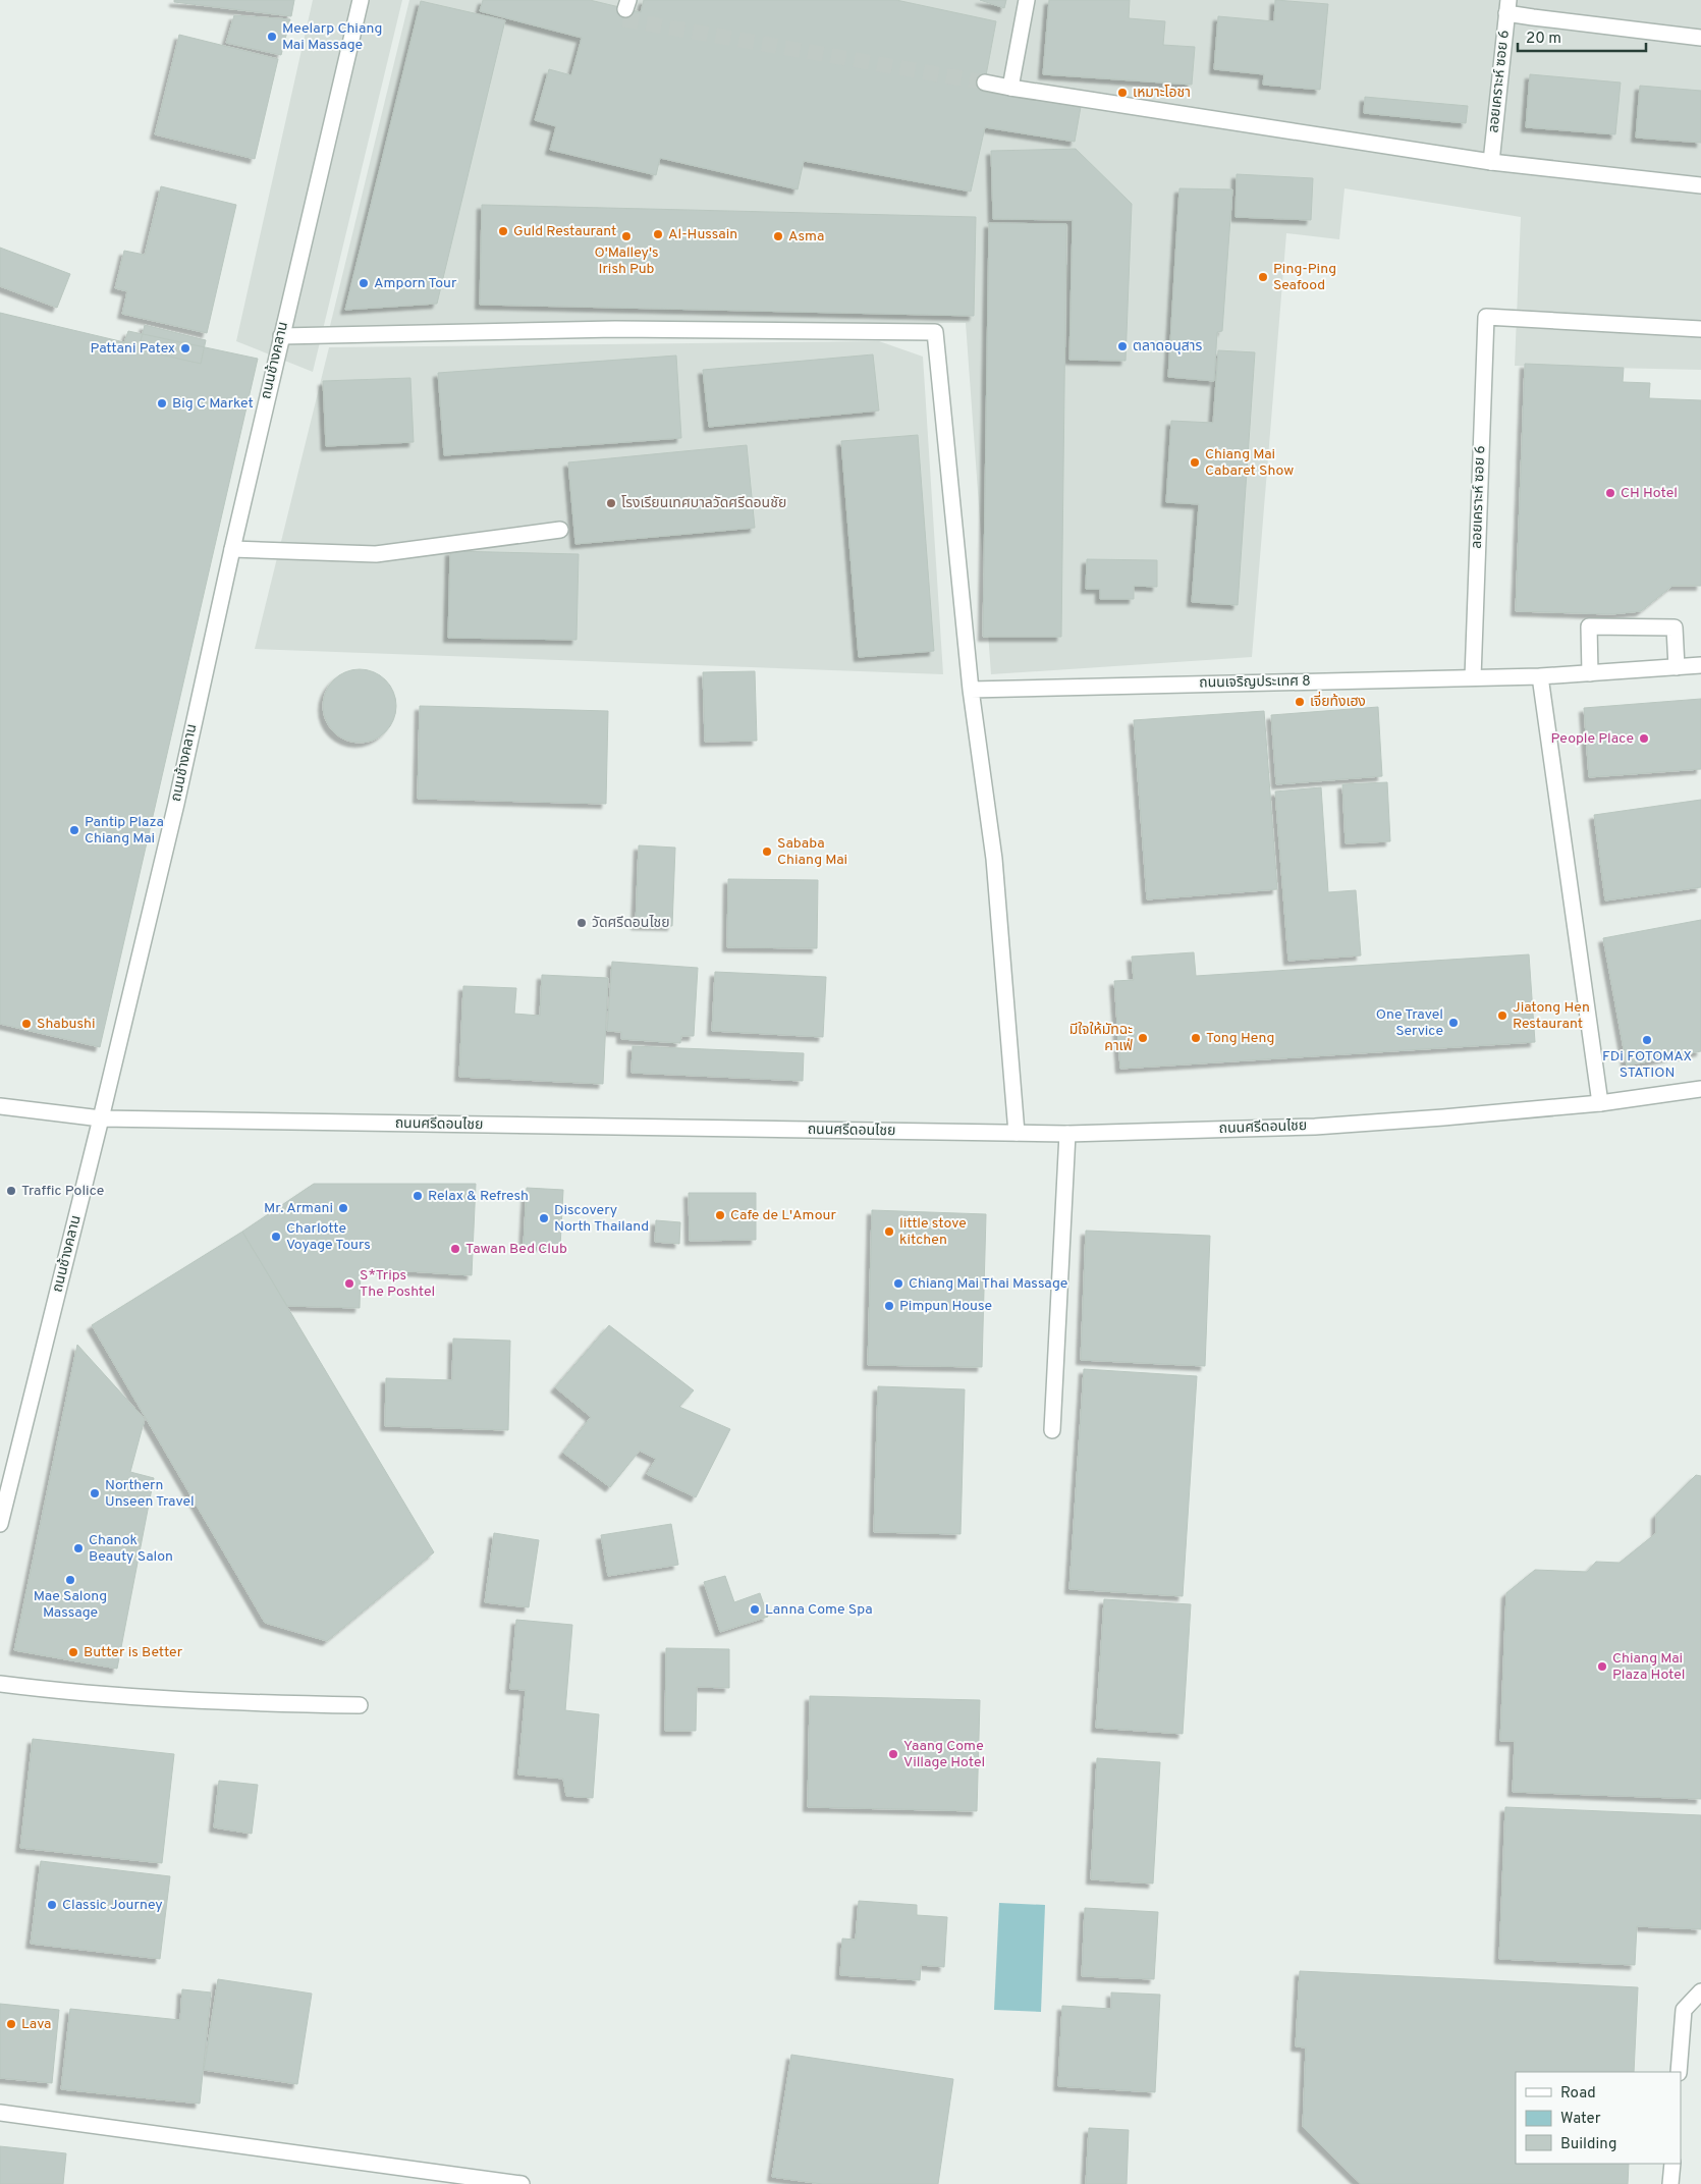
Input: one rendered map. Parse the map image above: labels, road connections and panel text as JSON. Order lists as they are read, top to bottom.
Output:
{
  "streets": {
    "street": [
      "ลอยเคราะห์ ซอย 6",
      "ถนนช้างคลาน",
      "ถนนเจริญประเทศ 8",
      "ถนนศรีดอนไชย"
    ]
  },
  "crossings": [
    ["ลอยเคราะห์ ซอย 6", "ถนนเจริญประเทศ 8"],
    ["ถนนช้างคลาน", "ถนนศรีดอนไชย"]
  ],
  "places": [
    "Meelarp Chiang Mai Massage",
    "เหมาะโอชา",
    "Guld Restaurant",
    "Al-Hussain",
    "O'Malley's Irish Pub",
    "Asma",
    "Ping-Ping Seafood",
    "Amporn Tour",
    "ตลาดอนุสาร",
    "Pattani Patex",
    "Big C Market",
    "Chiang Mai Cabaret Show",
    "CH Hotel",
    "โรงเรียนเทศบาลวัดศรีดอนชัย",
    "เจี่ยท้งเฮง",
    "People Place",
    "Pantip Plaza Chiang Mai",
    "Sababa Chiang Mai",
    "วัดศรีดอนไชย",
    "Jiatong Hen Restaurant",
    "One Travel Service",
    "Shabushi",
    "มีใจให้มัทฉะ คาเฟ่",
    "Tong Heng",
    "FDi FOTOMAX STATION",
    "Traffic Police",
    "Relax & Refresh",
    "Mr. Armani",
    "Cafe de L'Amour",
    "Discovery North Thailand",
    "little stove kitchen",
    "Charlotte Voyage Tours",
    "Tawan Bed Club",
    "S*Trips The Poshtel",
    "Chiang Mai Thai Massage",
    "Pimpun House",
    "Northern Unseen Travel",
    "Chanok Beauty Salon",
    "Mae Salong Massage",
    "Lanna Come Spa",
    "Butter is Better",
    "Chiang Mai Plaza Hotel",
    "Yaang Come Village Hotel",
    "Classic Journey",
    "Lava"
  ],
  "legend": ["Road", "Water", "Building"],
  "scale_bar": "20 m"
}
